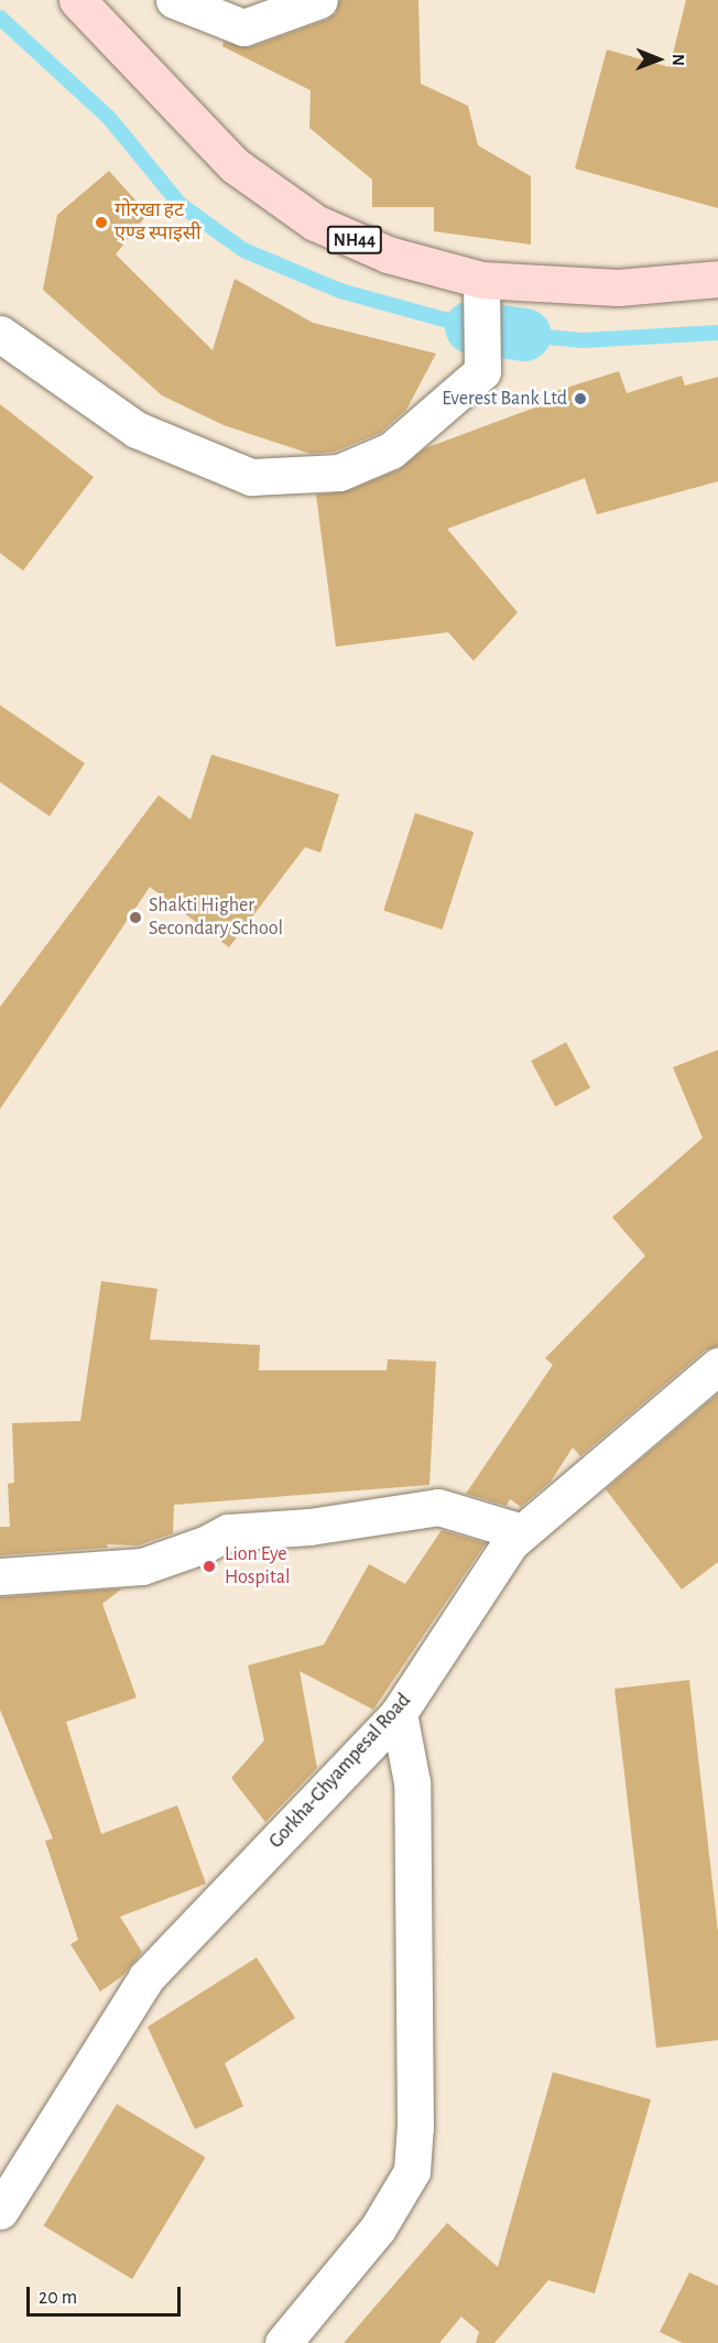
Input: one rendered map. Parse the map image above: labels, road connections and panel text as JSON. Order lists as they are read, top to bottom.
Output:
{
  "streets": {
    "main road": ["NH44"],
    "street": ["Gorkha-Ghyampesal Road"]
  },
  "places": [
    "गोरखा हट एण्ड स्पाइसी",
    "Everest Bank Ltd",
    "Shakti Higher Secondary School",
    "Lion Eye Hospital"
  ],
  "scale_bar": "20 m",
  "north": "right"
}
